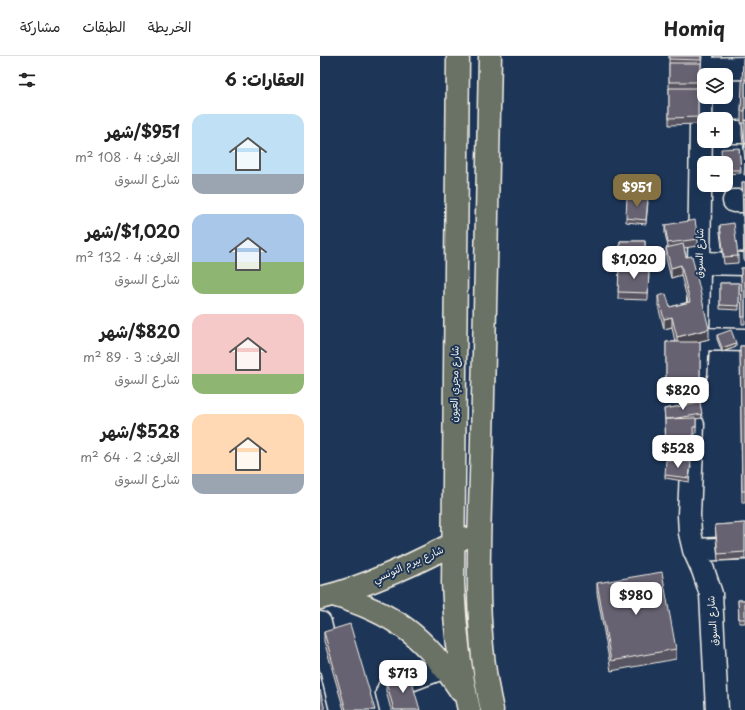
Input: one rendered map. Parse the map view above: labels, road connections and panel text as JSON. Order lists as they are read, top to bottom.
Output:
{
  "streets": {
    "main road": ["شارع مجري العيون", "شارع بيرم التونسي"],
    "street": ["شارع السوق"]
  },
  "crossings": [
    ["شارع مجري العيون", "شارع بيرم التونسي"]
  ],
  "page": {
    "header": "Homiq",
    "nav": ["الخريطة", "الطبقات", "مشاركة"],
    "heading": "العقارات: 6",
    "map_buttons": ["+", "−"],
    "list": [
      {
        "name": "$951/شهر",
        "note": "الغرف: 4 · 108 m² · شارع السوق"
      },
      {
        "name": "$1,020/شهر",
        "note": "الغرف: 4 · 132 m² · شارع السوق"
      },
      {
        "name": "$820/شهر",
        "note": "الغرف: 3 · 89 m² · شارع السوق"
      },
      {
        "name": "$528/شهر",
        "note": "الغرف: 2 · 64 m² · شارع السوق"
      }
    ],
    "price": [
      "$951",
      "$1,020",
      "$820",
      "$528",
      "$980",
      "$713"
    ]
  }
}
